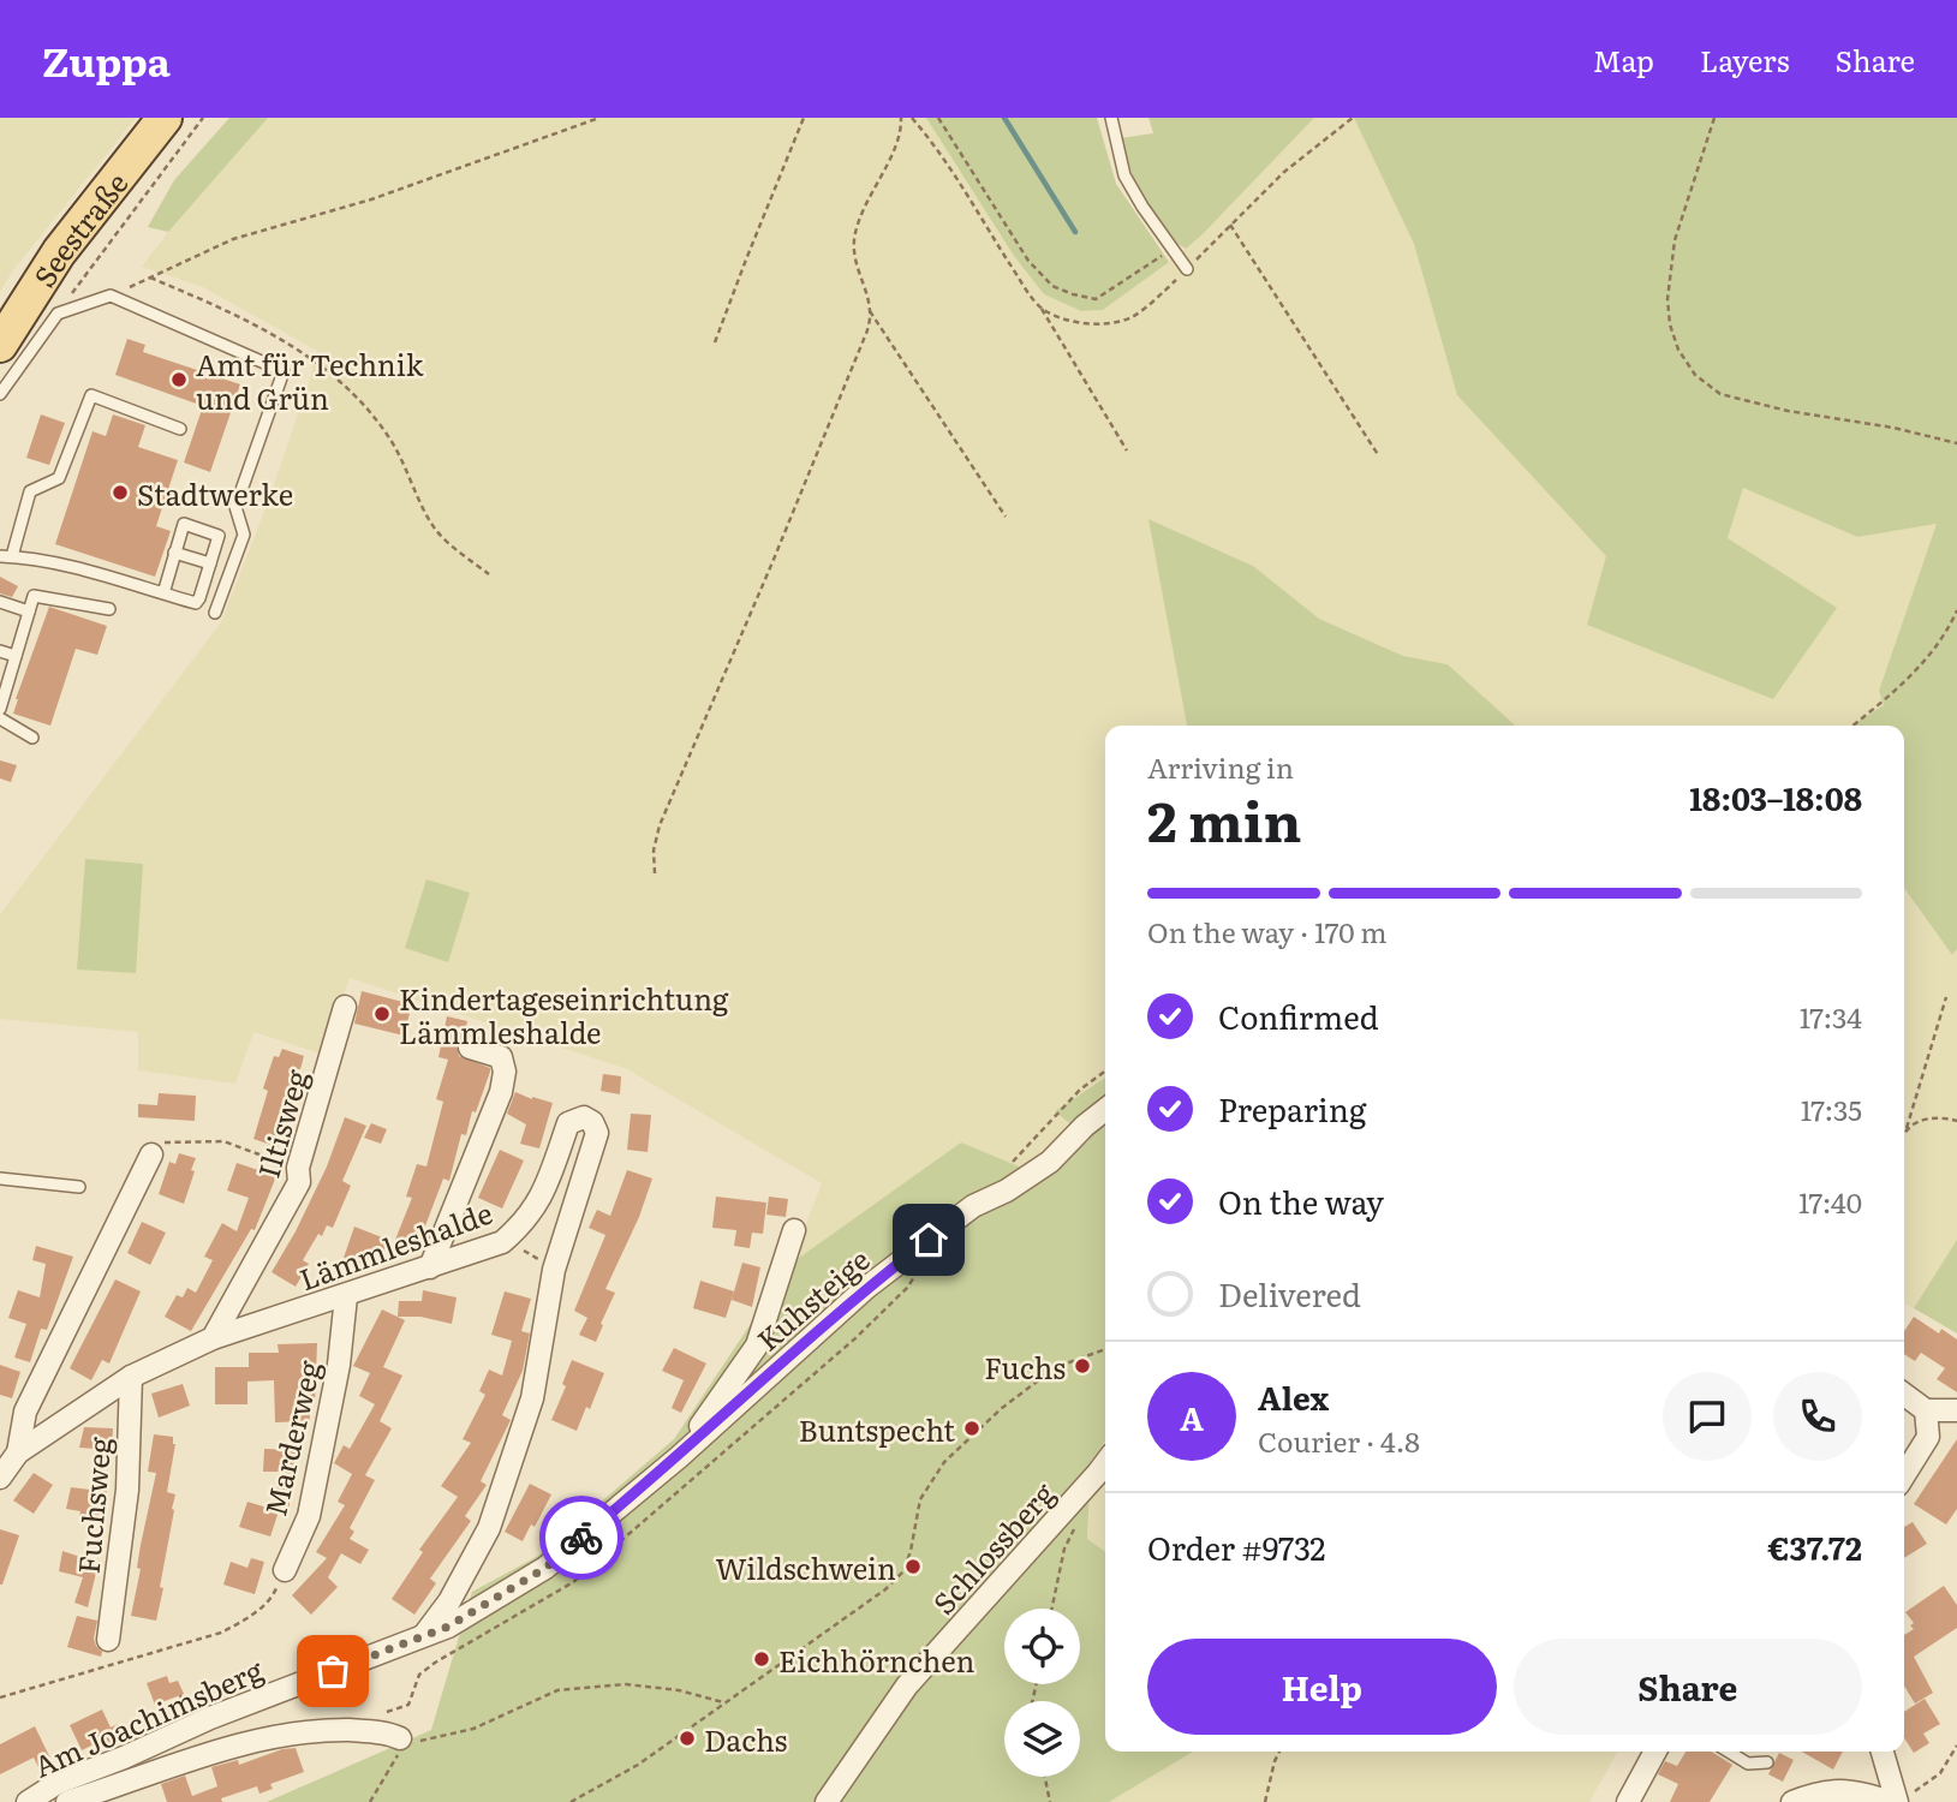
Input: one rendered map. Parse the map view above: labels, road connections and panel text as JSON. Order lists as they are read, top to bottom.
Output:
{
  "streets": {
    "main road": ["Seestraße"],
    "street": [
      "Iltisweg",
      "Lämmleshalde",
      "Kuhsteige",
      "Marderweg",
      "Fuchsweg",
      "Schlossberg",
      "Am Joachimsberg"
    ]
  },
  "crossings": [
    ["Iltisweg", "Lämmleshalde"],
    ["Lämmleshalde", "Marderweg"],
    ["Lämmleshalde", "Fuchsweg"],
    ["Lämmleshalde", "Am Joachimsberg"],
    ["Kuhsteige", "Am Joachimsberg"]
  ],
  "places": [
    "Amt für Technik und Grün",
    "Stadtwerke",
    "Kindertageseinrichtung Lämmleshalde",
    "Fuchs",
    "Buntspecht",
    "Wildschwein",
    "Eichhörnchen",
    "Dachs"
  ],
  "page": {
    "header": "Zuppa",
    "nav": ["Map", "Layers", "Share"],
    "heading": ["2 min", "Arriving in", "18:03–18:08"],
    "panel": [
      "Alex",
      "Courier · 4.8",
      "Order #9732",
      "€37.72"
    ],
    "bar": "On the way · 170 m",
    "list": [
      ["Confirmed", "17:34"],
      ["Preparing", "17:35"],
      ["On the way", "17:40"],
      "Delivered"
    ],
    "round": "A",
    "buttons": ["Help", "Share"]
  }
}
